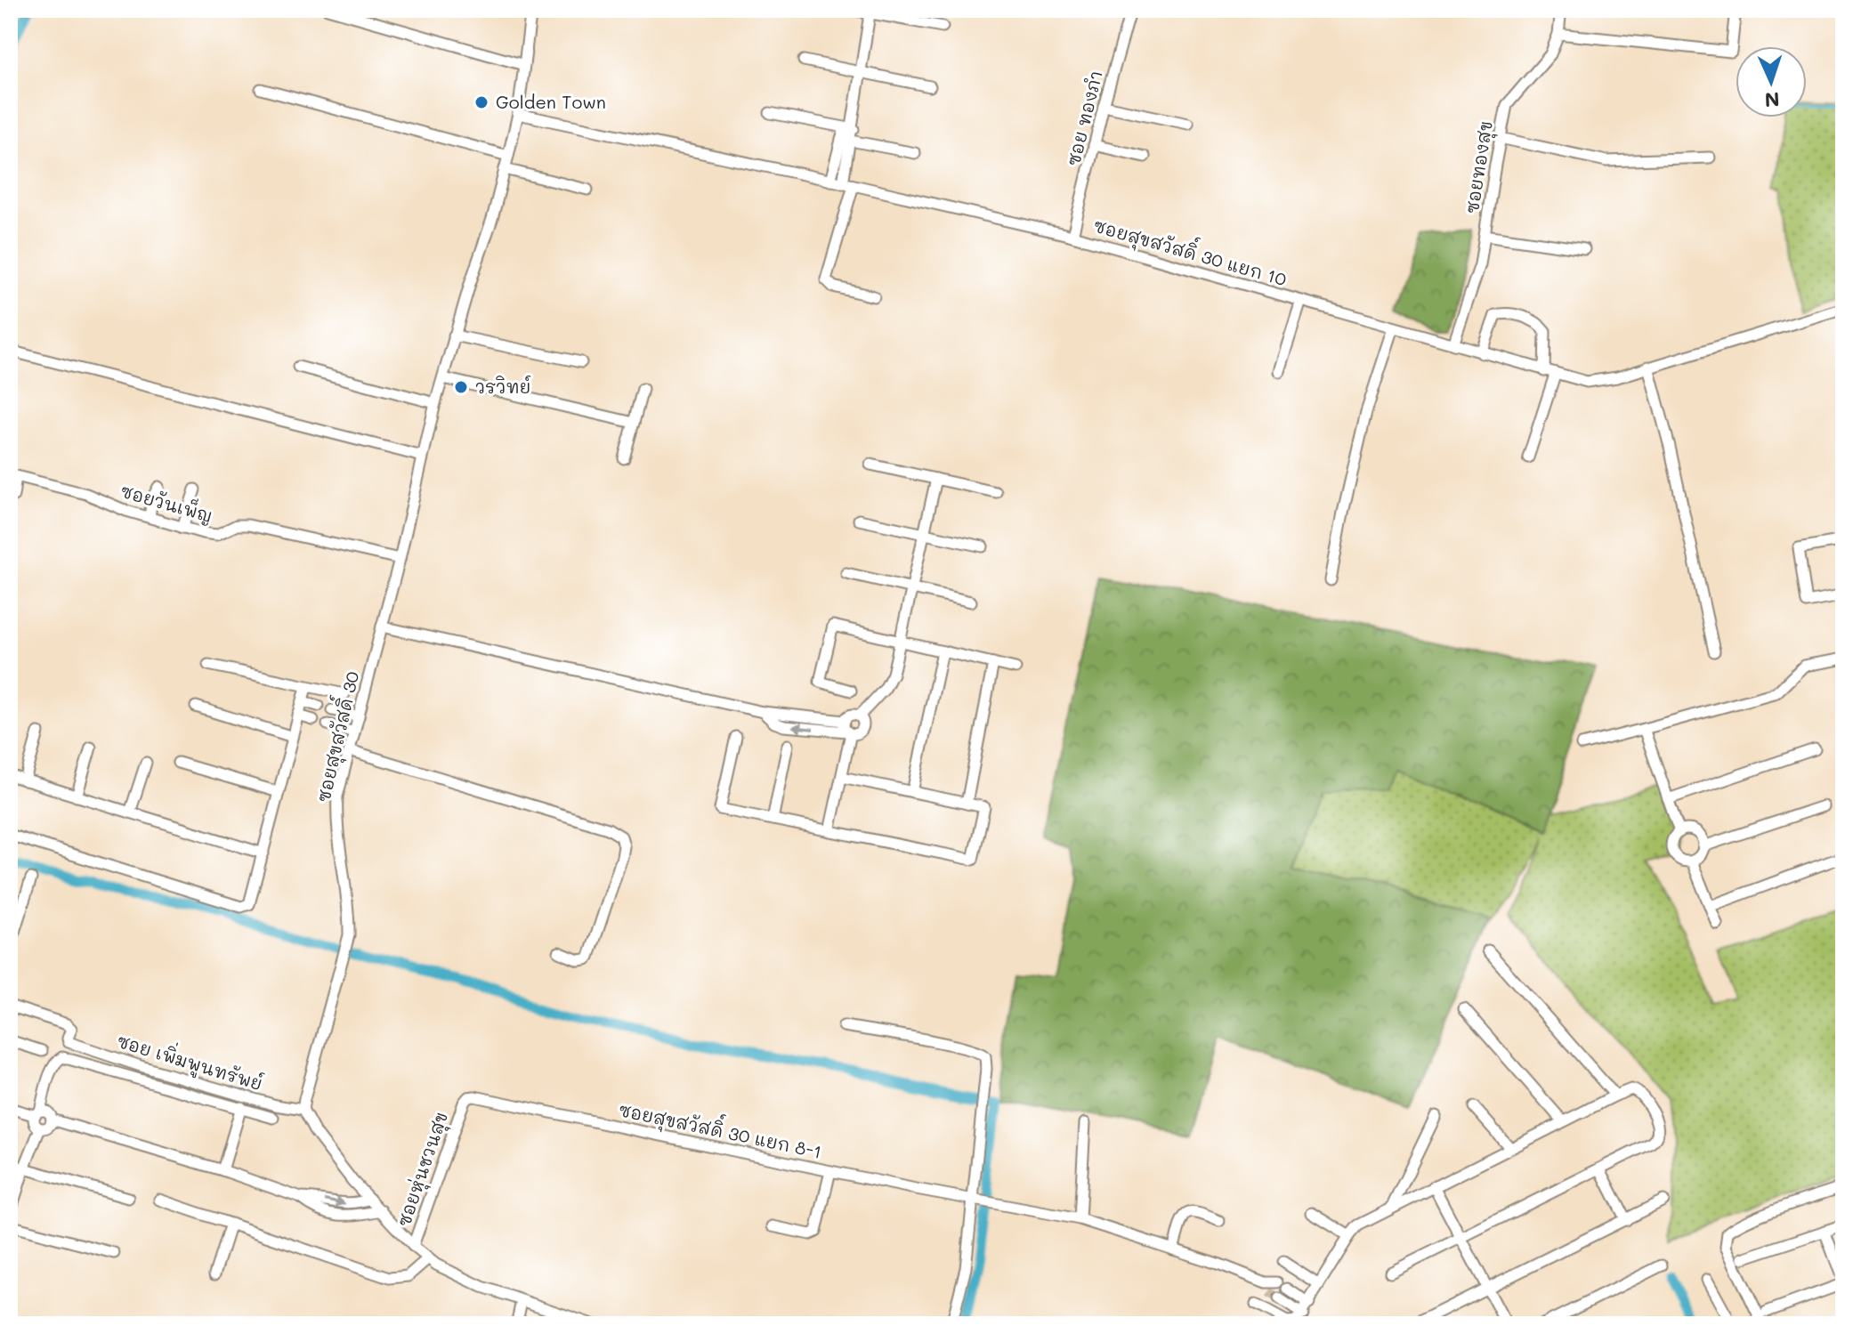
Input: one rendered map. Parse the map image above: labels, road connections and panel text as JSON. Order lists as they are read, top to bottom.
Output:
{
  "streets": {
    "street": [
      "ซอย ทองภํา",
      "ซอยทองสุข",
      "ซอยสุขสวัสดิ์ 30 แยก 10",
      "ซอยวันเพ็ญ",
      "ซอยสุขสวัสดิ์ 30",
      "ซอย เพิ่มพูนทรัพย์",
      "ซอยสุขสวัสดิ์ 30 แยก 8-1",
      "ซอยหุ่นชวนสุข"
    ]
  },
  "crossings": [
    ["ซอย ทองภํา", "ซอยสุขสวัสดิ์ 30 แยก 10"],
    ["ซอยทองสุข", "ซอยสุขสวัสดิ์ 30 แยก 10"],
    ["ซอยสุขสวัสดิ์ 30 แยก 10", "ซอยสุขสวัสดิ์ 30"],
    ["ซอยวันเพ็ญ", "ซอยสุขสวัสดิ์ 30"],
    ["ซอยสุขสวัสดิ์ 30", "ซอย เพิ่มพูนทรัพย์"],
    ["ซอยสุขสวัสดิ์ 30 แยก 8-1", "ซอยหุ่นชวนสุข"]
  ],
  "places": ["Golden Town", "วรวิทย์"],
  "north": "bottom"
}
